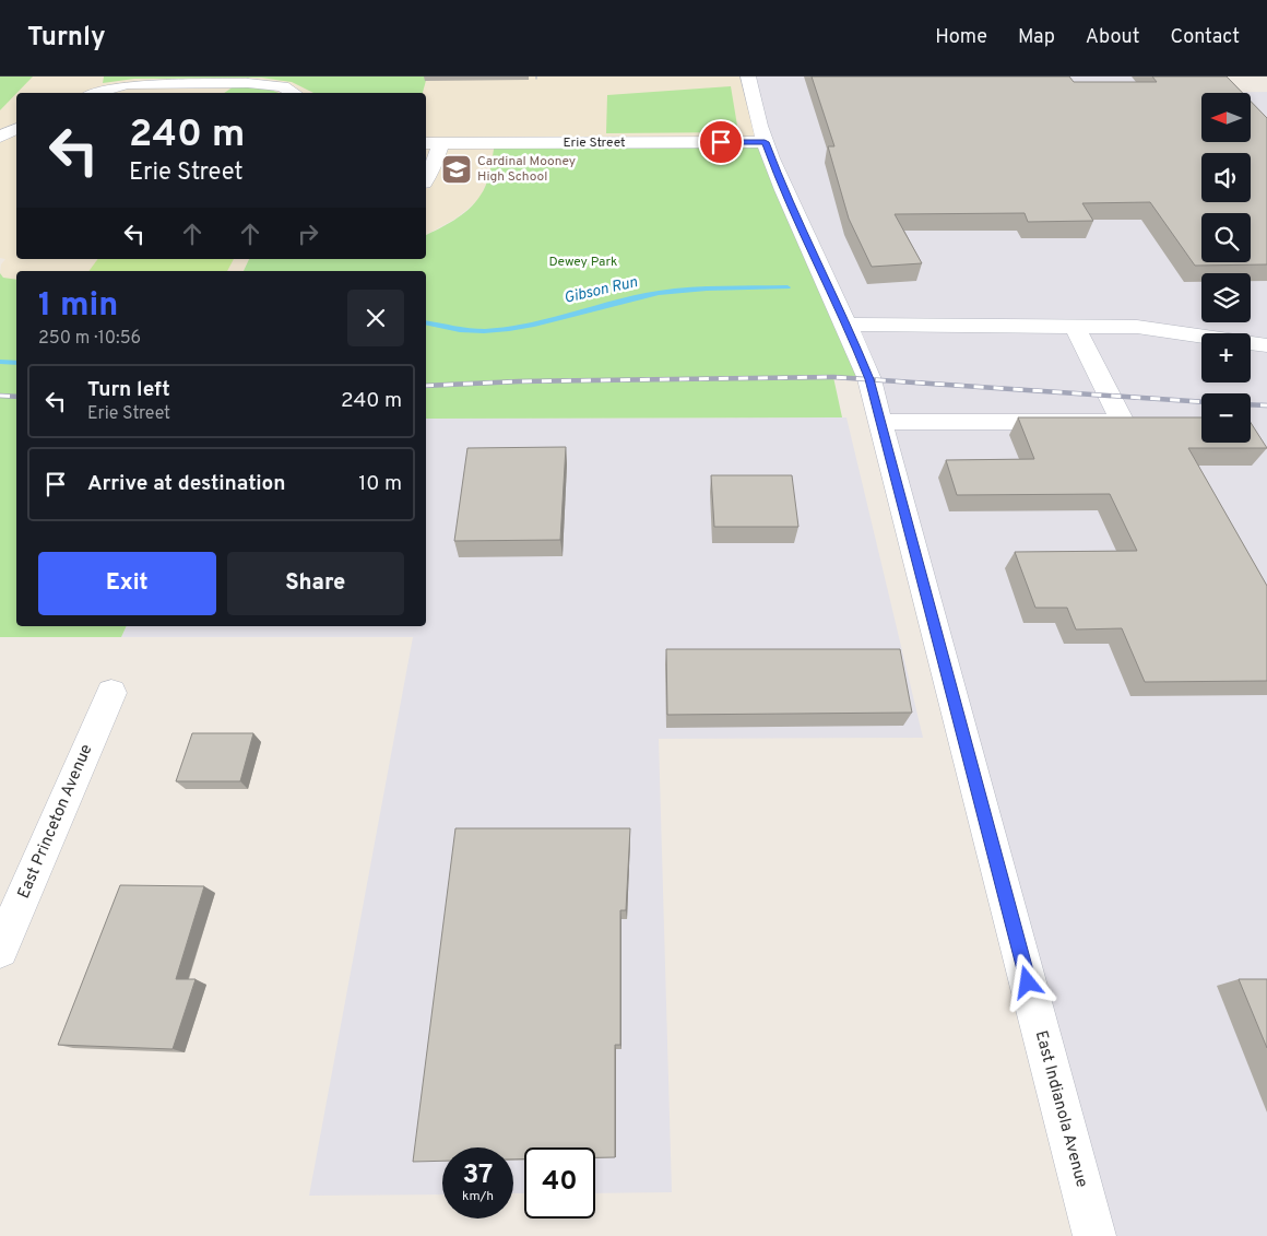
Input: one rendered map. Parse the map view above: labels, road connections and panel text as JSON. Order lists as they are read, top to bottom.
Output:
{
  "streets": {
    "street": ["Erie Street", "East Princeton Avenue", "East Indianola Avenue"]
  },
  "crossings": [
    ["Erie Street", "East Indianola Avenue"]
  ],
  "water": ["Gibson Run"],
  "parks": ["Dewey Park"],
  "places": {
    "school or university": ["Cardinal Mooney High School"]
  },
  "north": "left",
  "page": {
    "header": "Turnly",
    "nav": [
      "Home",
      "Map",
      "About",
      "Contact"
    ],
    "map_buttons": ["+", "−"],
    "turn": ["240 m", "Erie Street"],
    "heading": ["1 min", "250 m · 10:56"],
    "list": [
      {
        "name": "Turn left",
        "note": "Erie Street",
        "value": "240 m"
      },
      {
        "name": "Arrive at destination",
        "value": "10 m"
      }
    ],
    "buttons": ["Exit", "Share"],
    "speed": "37 km/h",
    "limit": "40"
  }
}
